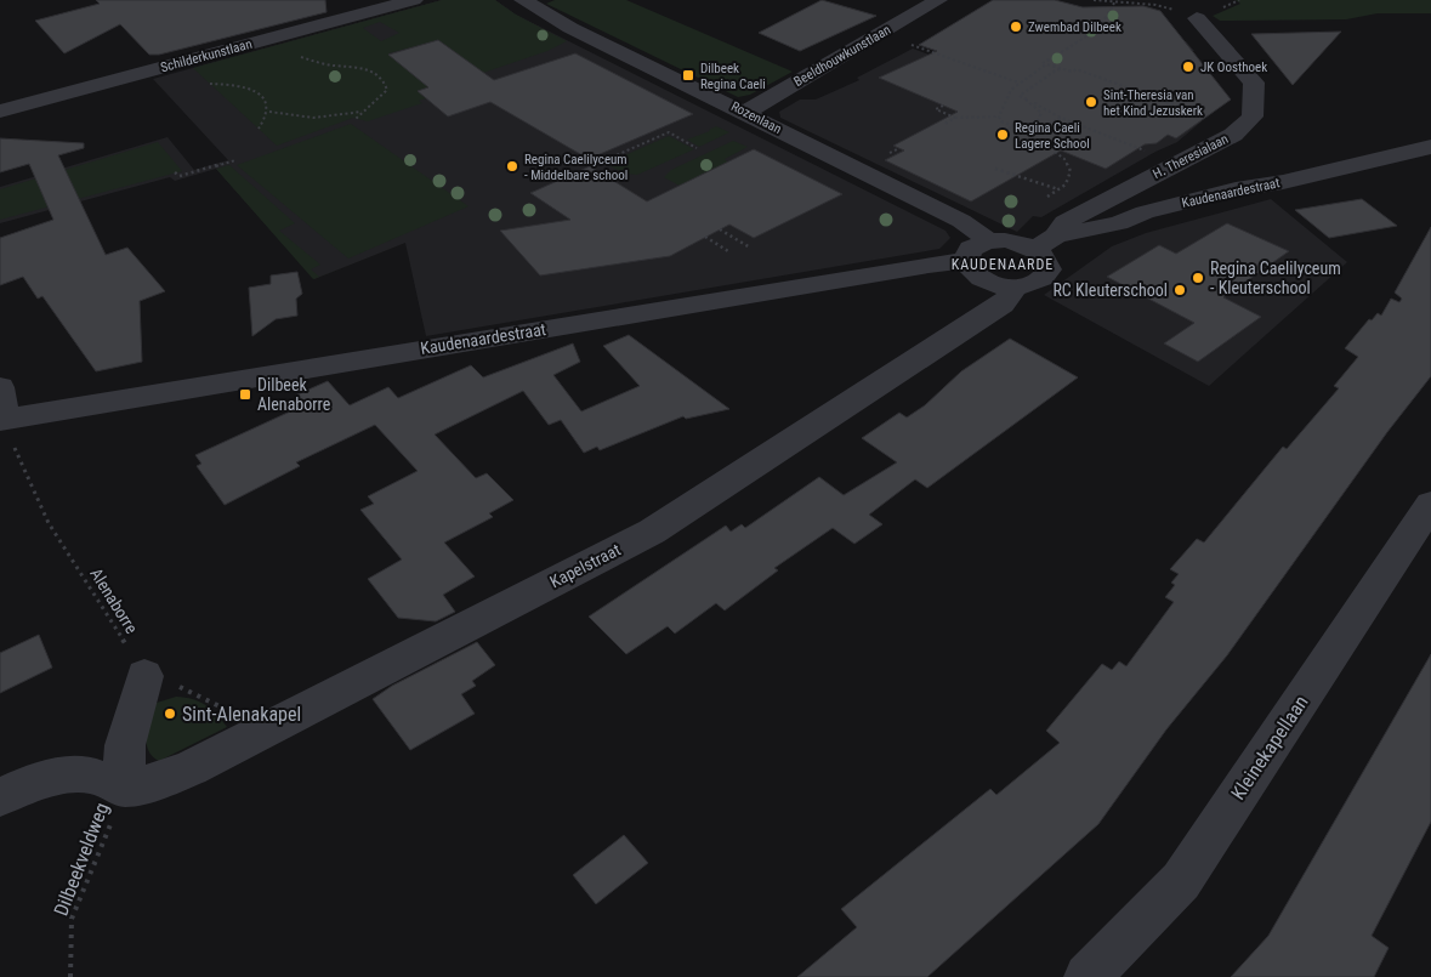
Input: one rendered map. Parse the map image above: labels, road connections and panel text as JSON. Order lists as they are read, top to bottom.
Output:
{
  "streets": {
    "street": [
      "Schilderkunstlaan",
      "Beeldhouwkunstlaan",
      "Rozenlaan",
      "H. Theresialaan",
      "Kaudenaardestraat",
      "Kapelstraat",
      "Kleinekapellaan"
    ],
    "path": ["Alenaborre", "Dilbeekveldweg"]
  },
  "crossings": [
    ["Beeldhouwkunstlaan", "Rozenlaan"],
    ["Rozenlaan", "Kaudenaardestraat"],
    ["Rozenlaan", "Kapelstraat"],
    ["H. Theresialaan", "Kaudenaardestraat"],
    ["Kaudenaardestraat", "Alenaborre"],
    ["Kapelstraat", "Dilbeekveldweg"]
  ],
  "districts": ["KAUDENAARDE"],
  "places": {
    "other": [
      "Zwembad Dilbeek",
      "JK Oosthoek",
      "Sint-Theresia van het Kind Jezuskerk",
      "Regina Caeli Lagere School",
      "Regina Caelilyceum - Middelbare school",
      "Regina Caelilyceum - Kleuterschool",
      "RC Kleuterschool",
      "Sint-Alenakapel"
    ],
    "transit": ["Dilbeek Regina Caeli", "Dilbeek Alenaborre"]
  }
}
